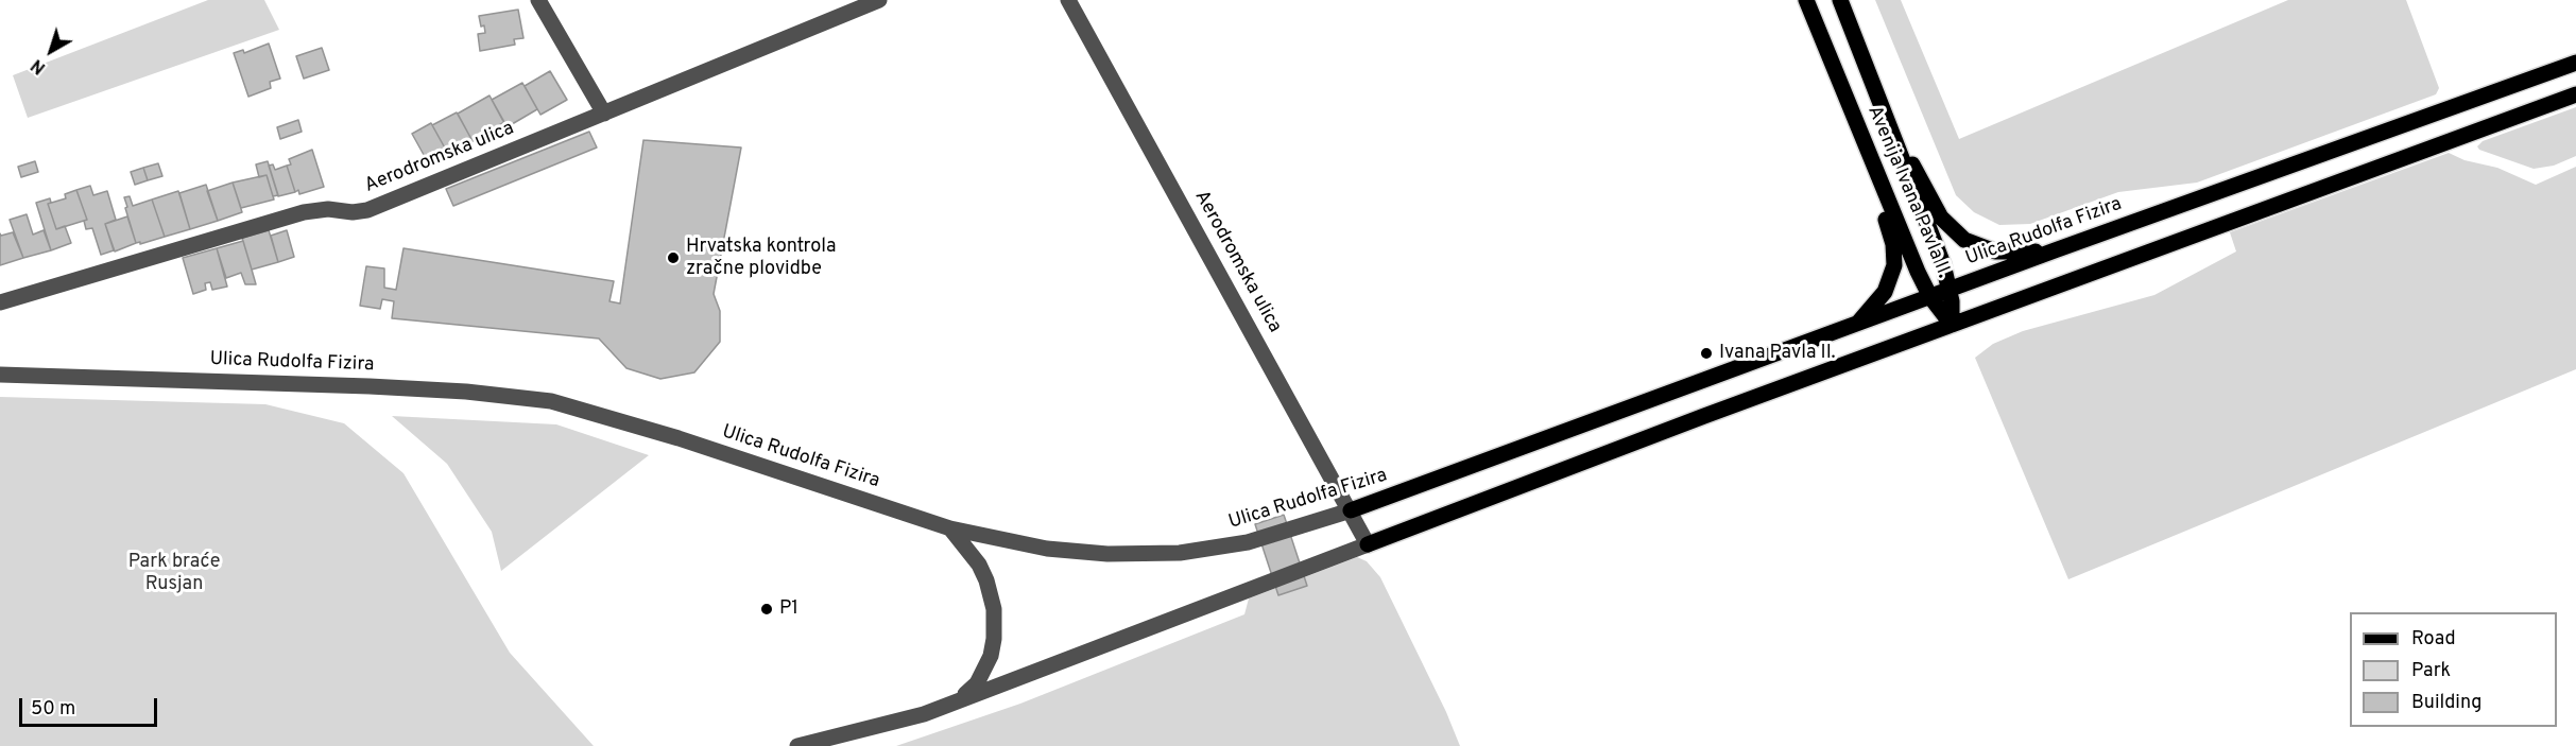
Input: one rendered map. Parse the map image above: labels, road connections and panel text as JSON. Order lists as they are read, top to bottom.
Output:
{
  "streets": {
    "main road": ["Avenija Ivana Pavla II.", "Ulica Rudolfa Fizira"],
    "street": ["Aerodromska ulica"]
  },
  "crossings": [
    ["Aerodromska ulica", "Ulica Rudolfa Fizira"],
    ["Avenija Ivana Pavla II.", "Ulica Rudolfa Fizira"]
  ],
  "parks": ["Park braće Rusjan"],
  "places": ["Hrvatska kontrola zračne plovidbe", "Ivana Pavla II.", "P1"],
  "legend": ["Road", "Park", "Building"],
  "scale_bar": "50 m",
  "north": "bottom left"
}
